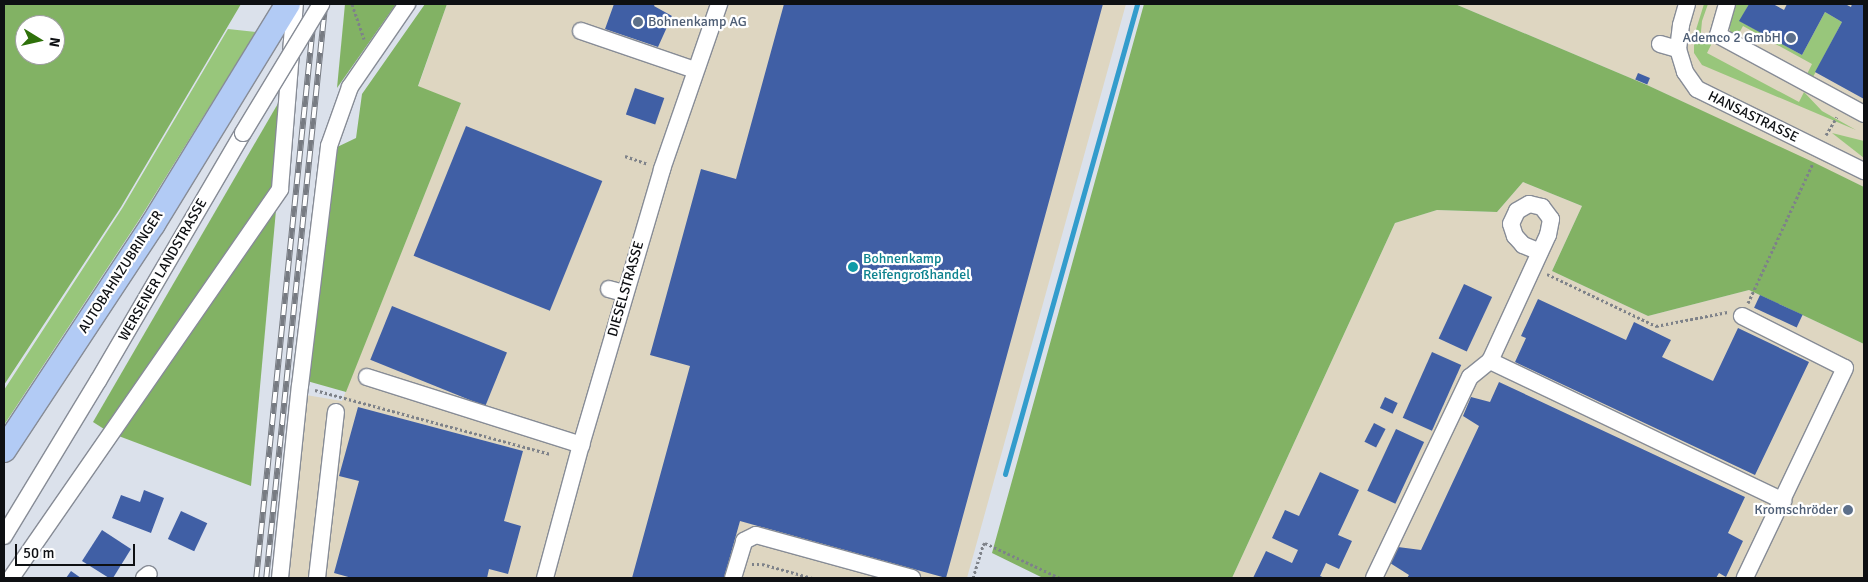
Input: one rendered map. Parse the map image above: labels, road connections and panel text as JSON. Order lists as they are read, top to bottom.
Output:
{
  "streets": {
    "highway": ["AUTOBAHNZUBRINGER"],
    "street": ["HANSASTRASSE", "WERSENER LANDSTRASSE", "DIESELSTRASSE"]
  },
  "places": [
    "Bohnenkamp AG",
    "Ademco 2 GmbH",
    "Bohnenkamp Reifengroßhandel",
    "Kromschröder"
  ],
  "scale_bar": "50 m",
  "north": "right"
}
